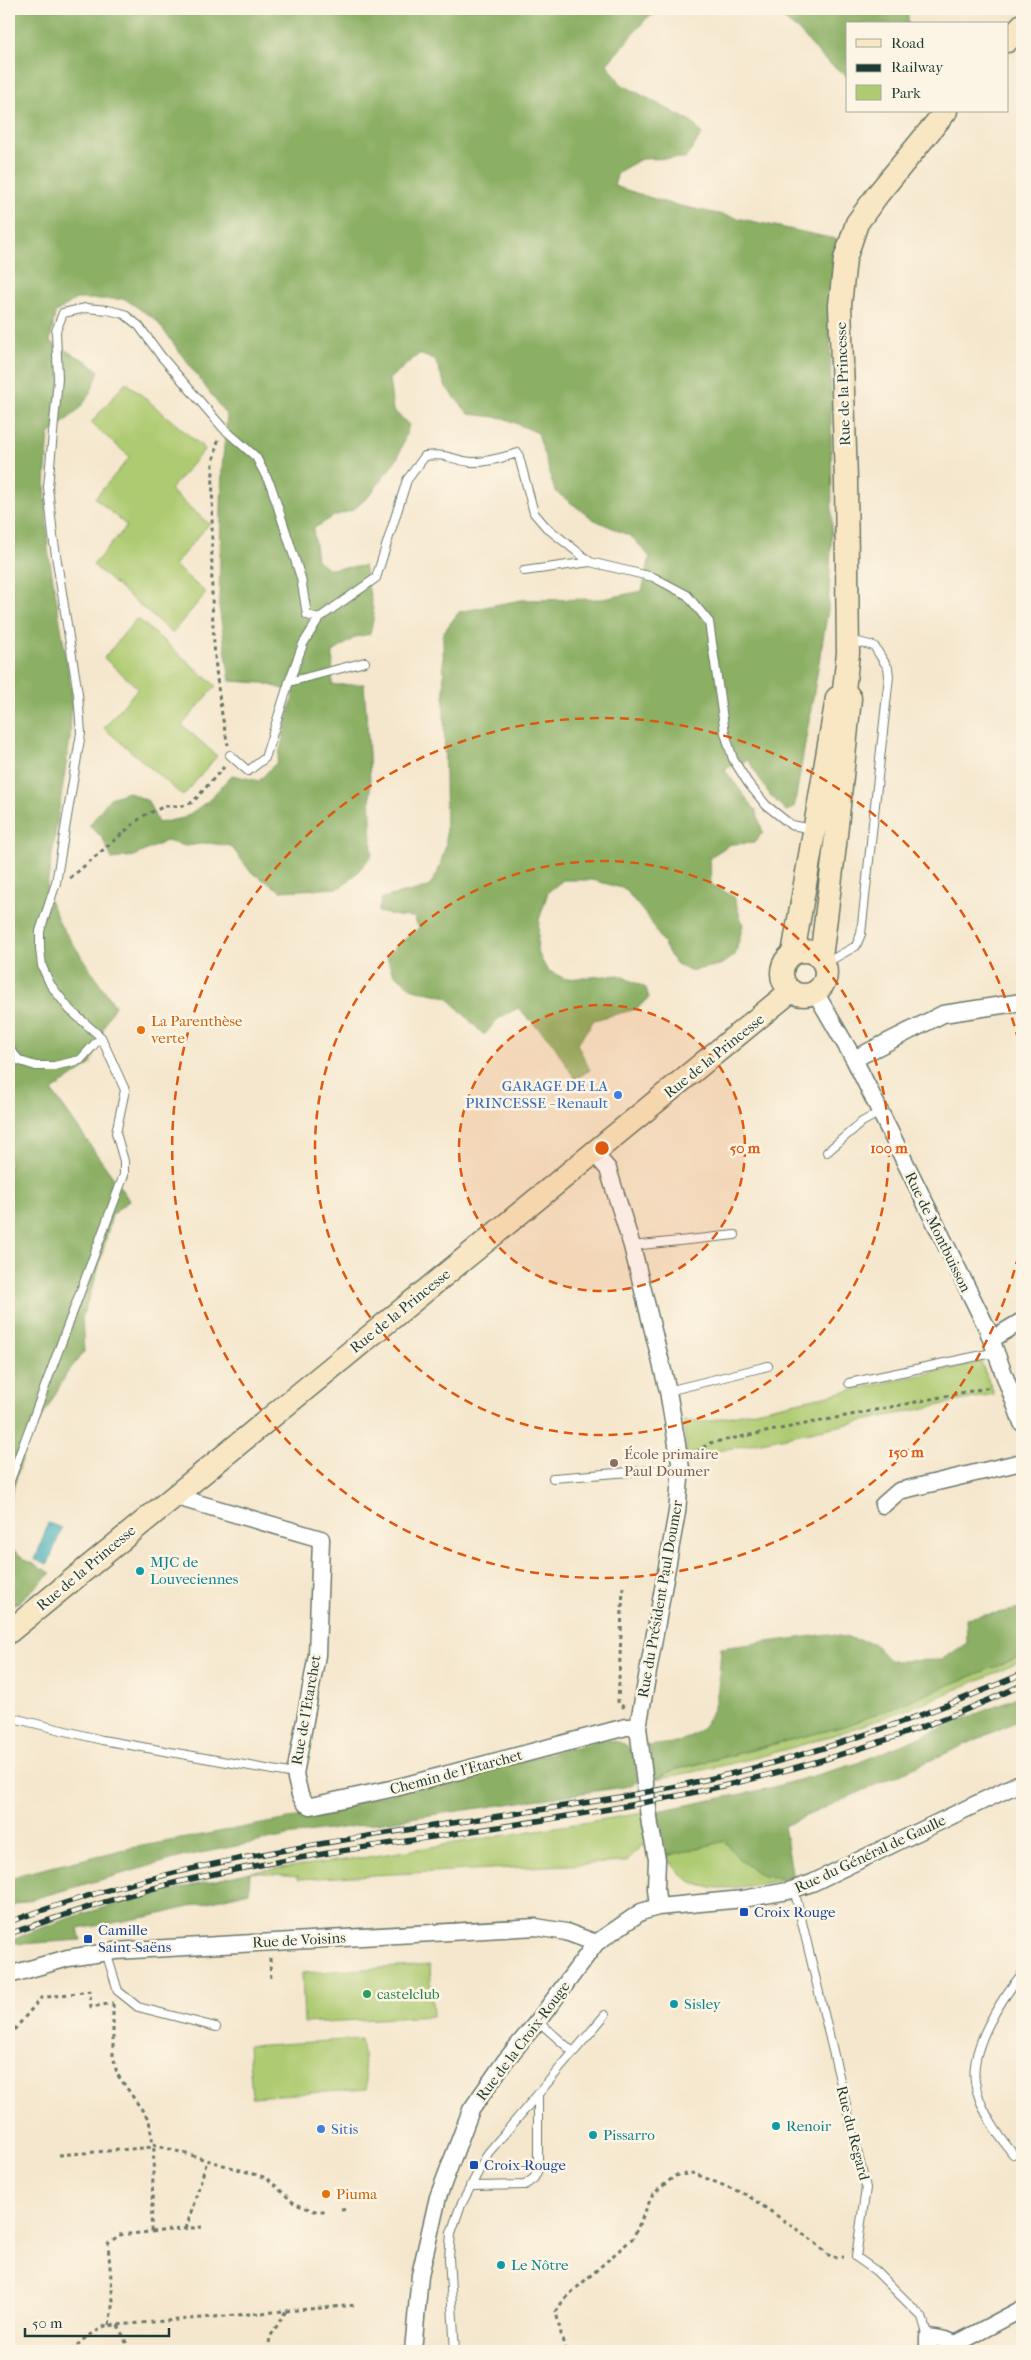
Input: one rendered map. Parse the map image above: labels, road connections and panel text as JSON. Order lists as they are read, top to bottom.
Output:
{
  "streets": {
    "street": [
      "Rue de la Princesse",
      "Rue de Montbuisson",
      "Rue du Président Paul Doumer",
      "Rue de l'Etarchet",
      "Chemin de l'Etarchet",
      "Rue du Général de Gaulle",
      "Rue de Voisins",
      "Rue de la Croix-Rouge"
    ],
    "lane": ["Rue du Regard"]
  },
  "crossings": [
    ["Rue de la Princesse", "Rue de Montbuisson"],
    ["Rue de la Princesse", "Rue du Président Paul Doumer"],
    ["Rue de la Princesse", "Rue de l'Etarchet"],
    ["Rue du Président Paul Doumer", "Chemin de l'Etarchet"],
    ["Rue du Président Paul Doumer", "Rue du Général de Gaulle"],
    ["Rue de l'Etarchet", "Chemin de l'Etarchet"],
    ["Rue du Général de Gaulle", "Rue de la Croix-Rouge"],
    ["Rue du Général de Gaulle", "Rue du Regard"],
    ["Rue de Voisins", "Rue de la Croix-Rouge"]
  ],
  "places": {
    "other": [
      "La Parenthèse verte",
      "GARAGE DE LA PRINCESSE - Renault",
      "École primaire Paul Doumer",
      "MJC de Louveciennes",
      "castelclub",
      "Sisley",
      "Renoir",
      "Sitis",
      "Pissarro",
      "Piuma",
      "Le Nôtre"
    ],
    "transit": ["Croix Rouge", "Camille Saint-Saëns", "Croix-Rouge"]
  },
  "legend": ["Road", "Railway", "Park"],
  "scale_bar": "50 m",
  "rings": ["50 m", "100 m", "150 m"]
}
